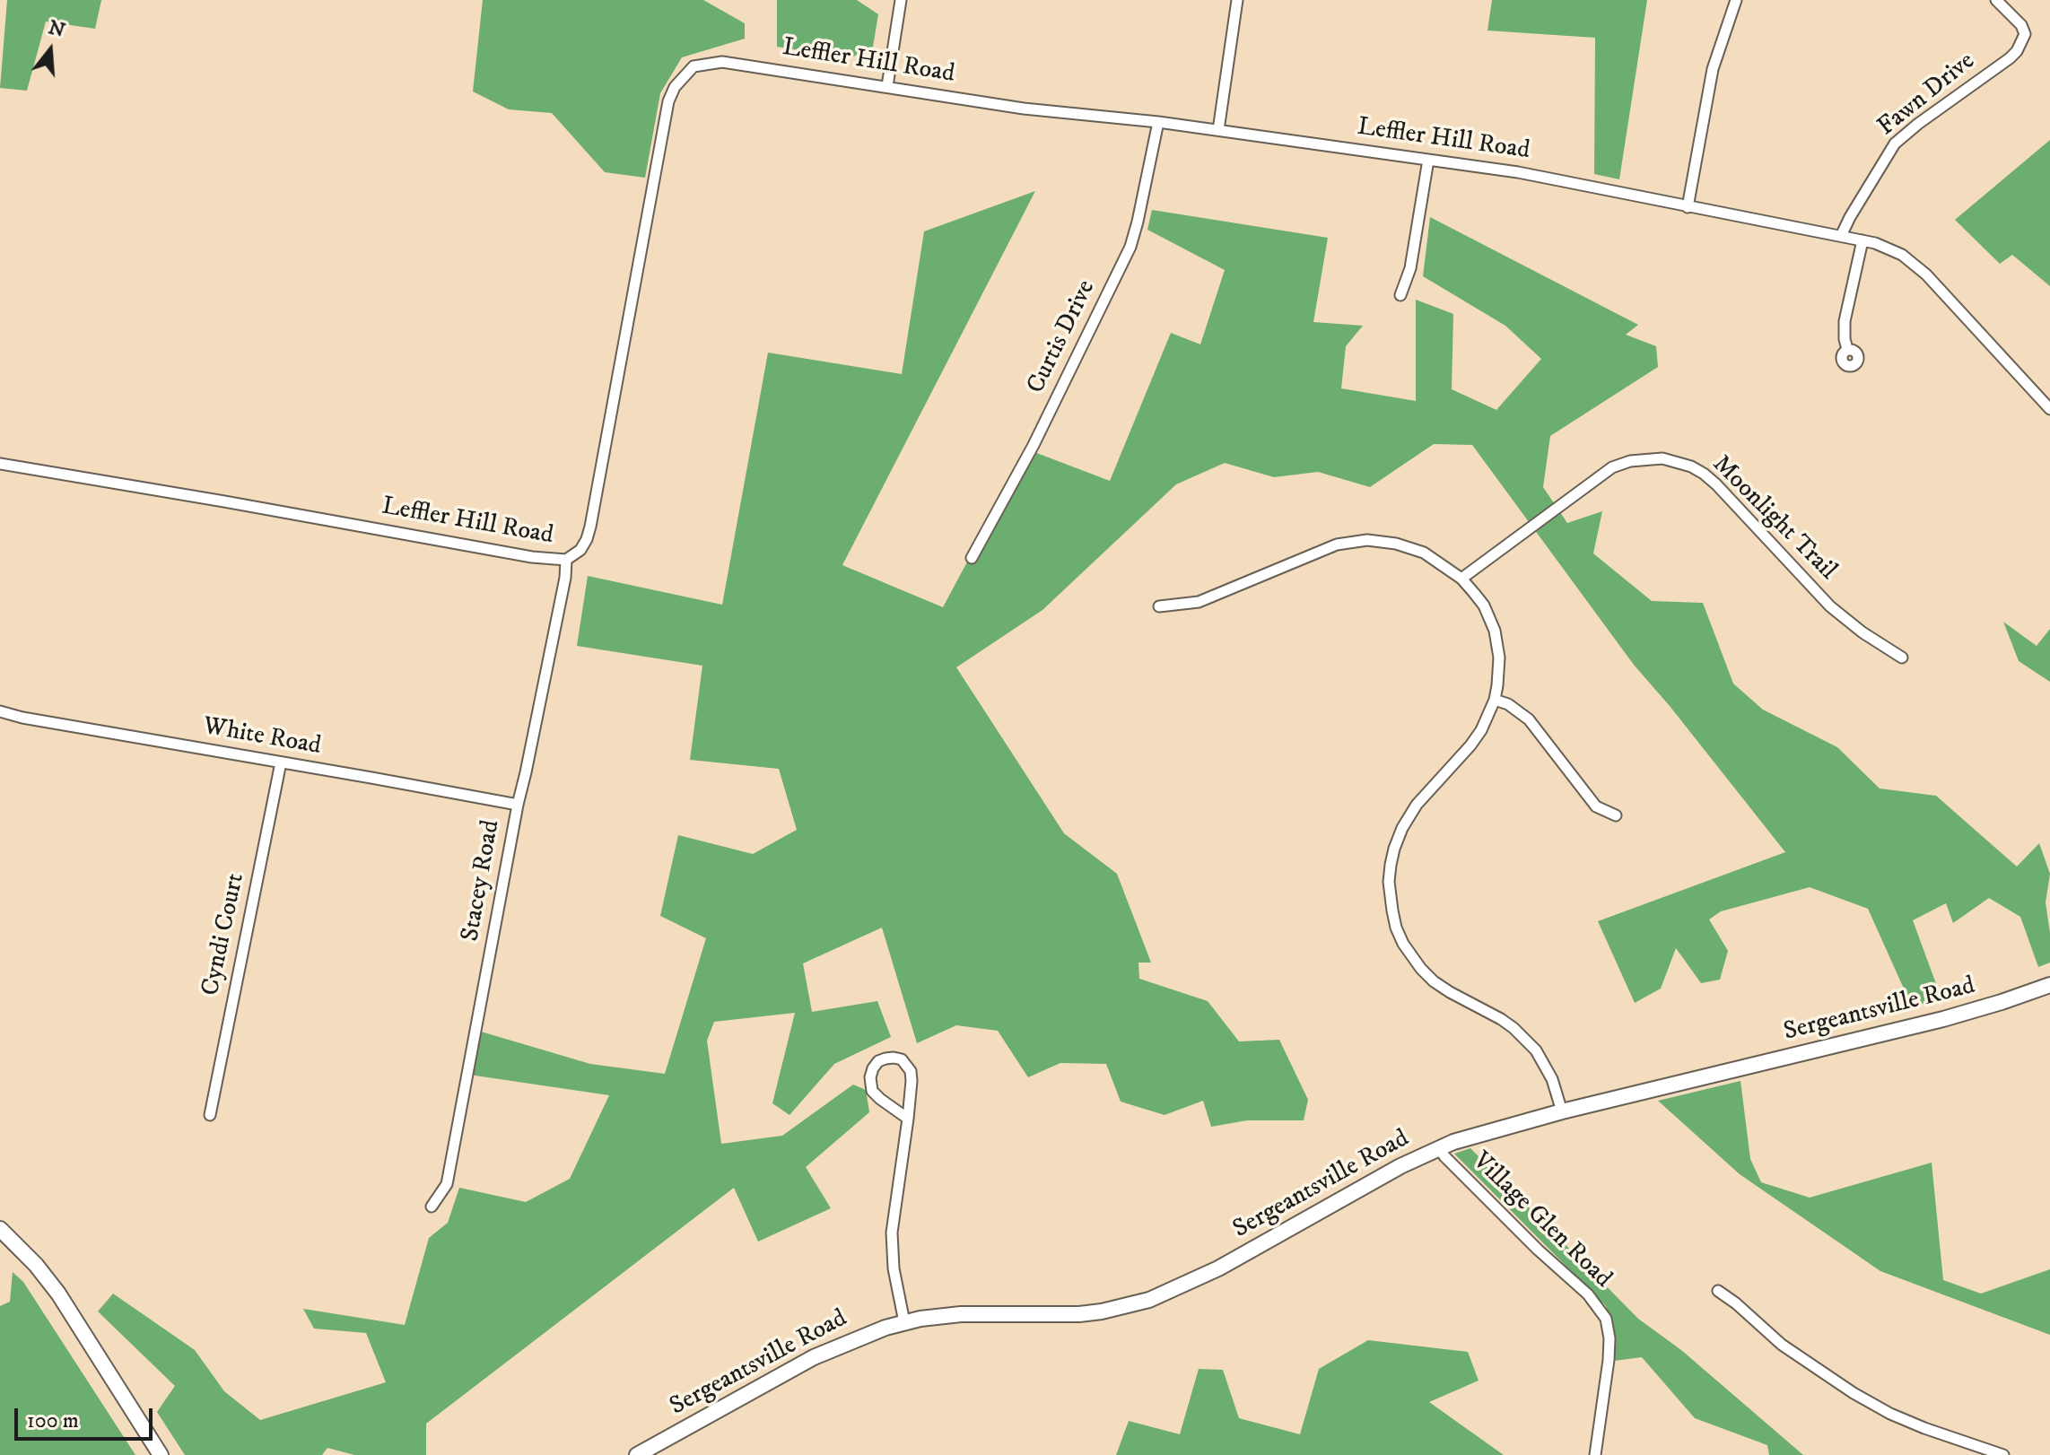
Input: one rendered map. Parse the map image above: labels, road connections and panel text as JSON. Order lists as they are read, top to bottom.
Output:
{
  "streets": {
    "main road": ["Sergeantsville Road"],
    "street": [
      "Leffler Hill Road",
      "Fawn Drive",
      "Curtis Drive",
      "Moonlight Trail",
      "White Road",
      "Stacey Road",
      "Cyndi Court",
      "Village Glen Road"
    ]
  },
  "crossings": [
    ["Leffler Hill Road", "Fawn Drive"],
    ["Leffler Hill Road", "Curtis Drive"],
    ["Leffler Hill Road", "Stacey Road"],
    ["White Road", "Stacey Road"],
    ["White Road", "Cyndi Court"],
    ["Sergeantsville Road", "Village Glen Road"]
  ],
  "scale_bar": "100 m",
  "north": "top"
}
